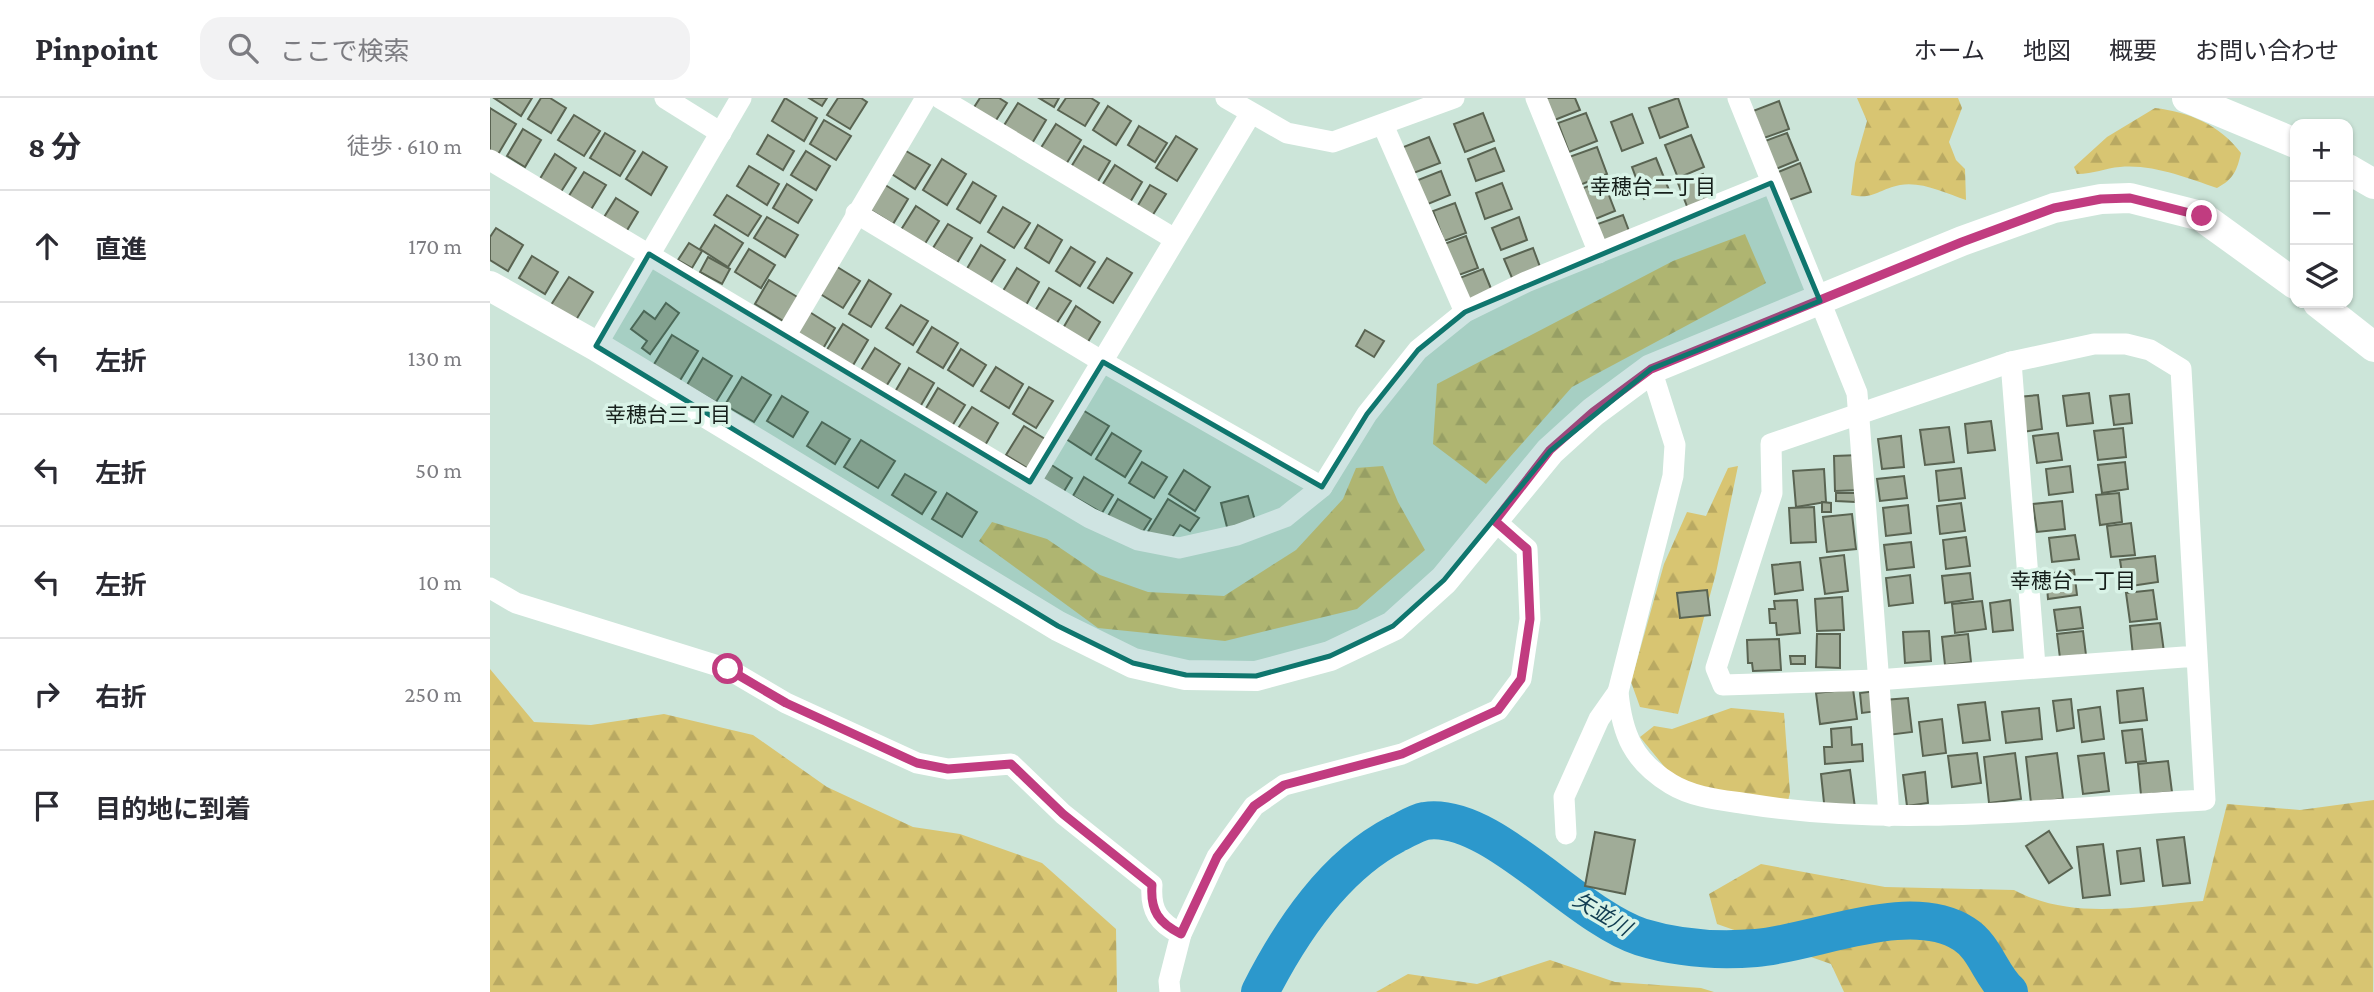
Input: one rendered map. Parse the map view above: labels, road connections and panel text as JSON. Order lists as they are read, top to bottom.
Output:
{
  "districts": ["幸穂台二丁目", "幸穂台三丁目", "幸穂台一丁目"],
  "water": ["矢並川"],
  "page": {
    "header": "Pinpoint",
    "search": "ここで検索",
    "nav": [
      "ホーム",
      "地図",
      "概要",
      "お問い合わせ"
    ],
    "heading": ["8 分", "徒歩 · 610 m"],
    "map_buttons": ["+", "−"],
    "list": [
      ["直進", "170 m"],
      ["左折", "130 m"],
      ["左折", "50 m"],
      ["左折", "10 m"],
      ["右折", "250 m"],
      "目的地に到着"
    ]
  }
}
